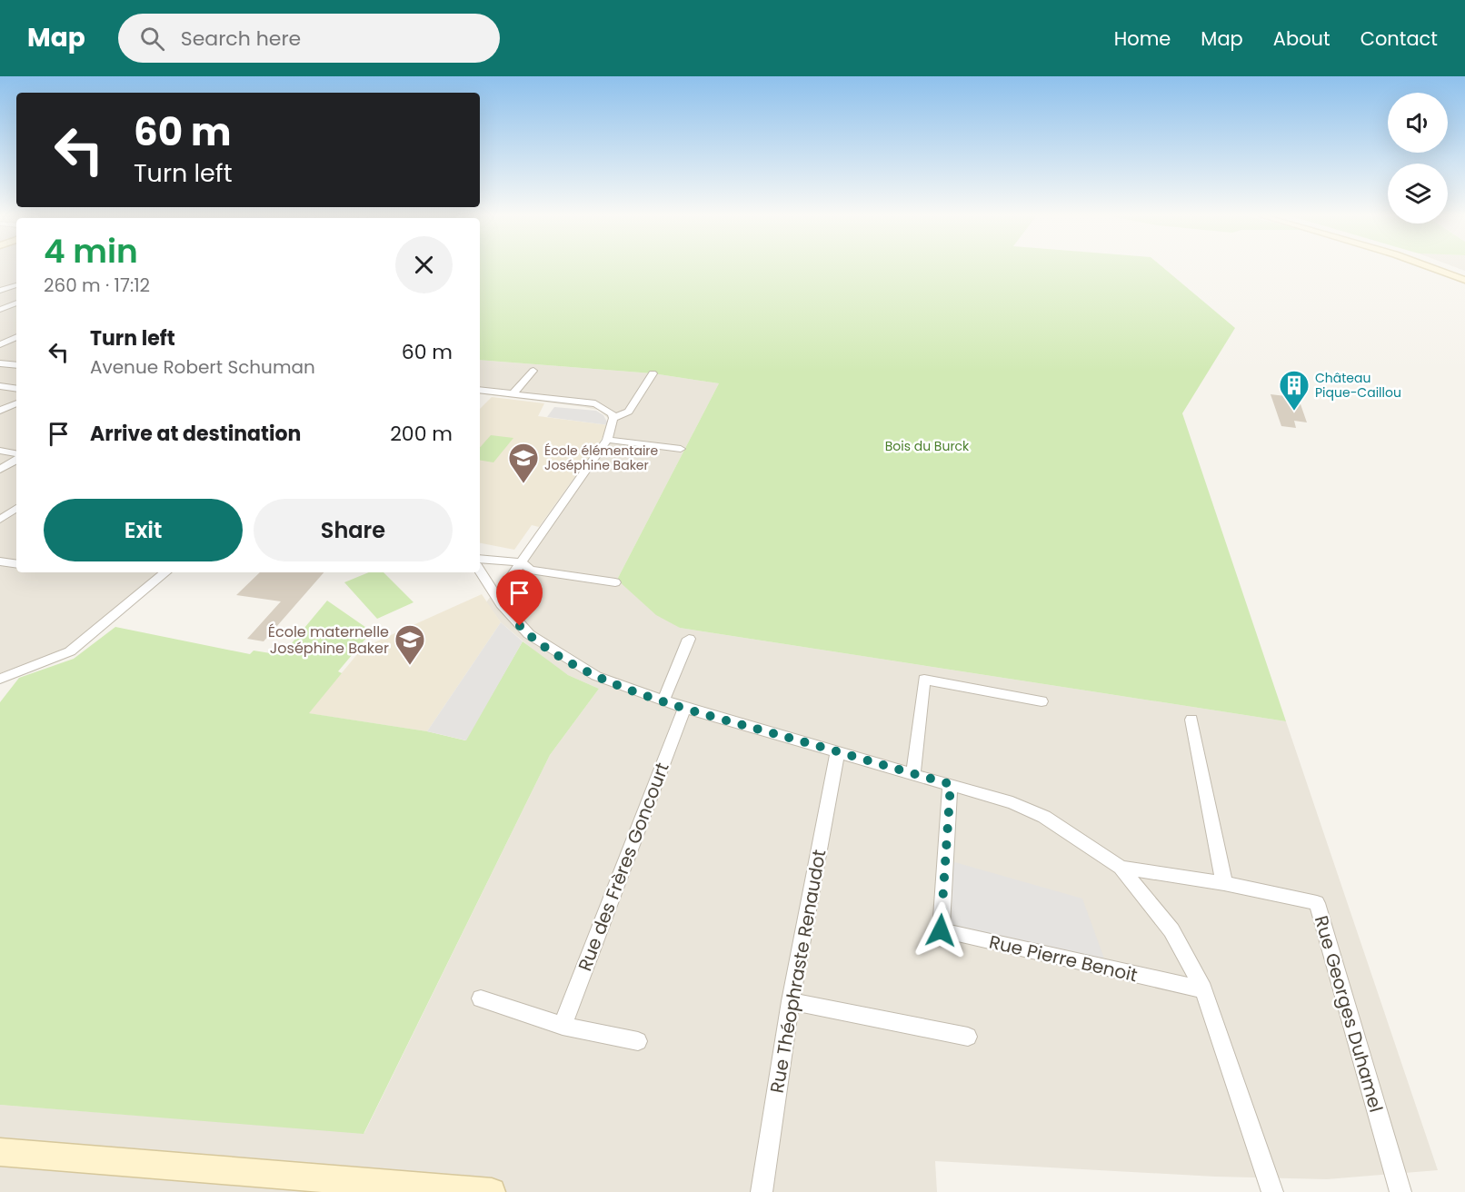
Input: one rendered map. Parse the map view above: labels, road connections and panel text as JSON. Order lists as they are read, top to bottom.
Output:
{
  "streets": {
    "street": [
      "Rue des Frères Goncourt",
      "Rue Pierre Benoit",
      "Rue Théophraste Renaudot",
      "Rue Georges Duhamel"
    ]
  },
  "parks": ["Bois du Burck"],
  "places": {
    "building": ["Château Pique-Caillou"],
    "school or university": ["École élémentaire Joséphine Baker", "École maternelle Joséphine Baker"]
  },
  "page": {
    "header": "Map",
    "search": "Search here",
    "nav": [
      "Home",
      "Map",
      "About",
      "Contact"
    ],
    "turn": ["60 m", "Turn left"],
    "heading": ["4 min", "260 m · 17:12"],
    "list": [
      {
        "name": "Turn left",
        "note": "Avenue Robert Schuman",
        "value": "60 m"
      },
      {
        "name": "Arrive at destination",
        "value": "200 m"
      }
    ],
    "buttons": ["Exit", "Share"]
  }
}
